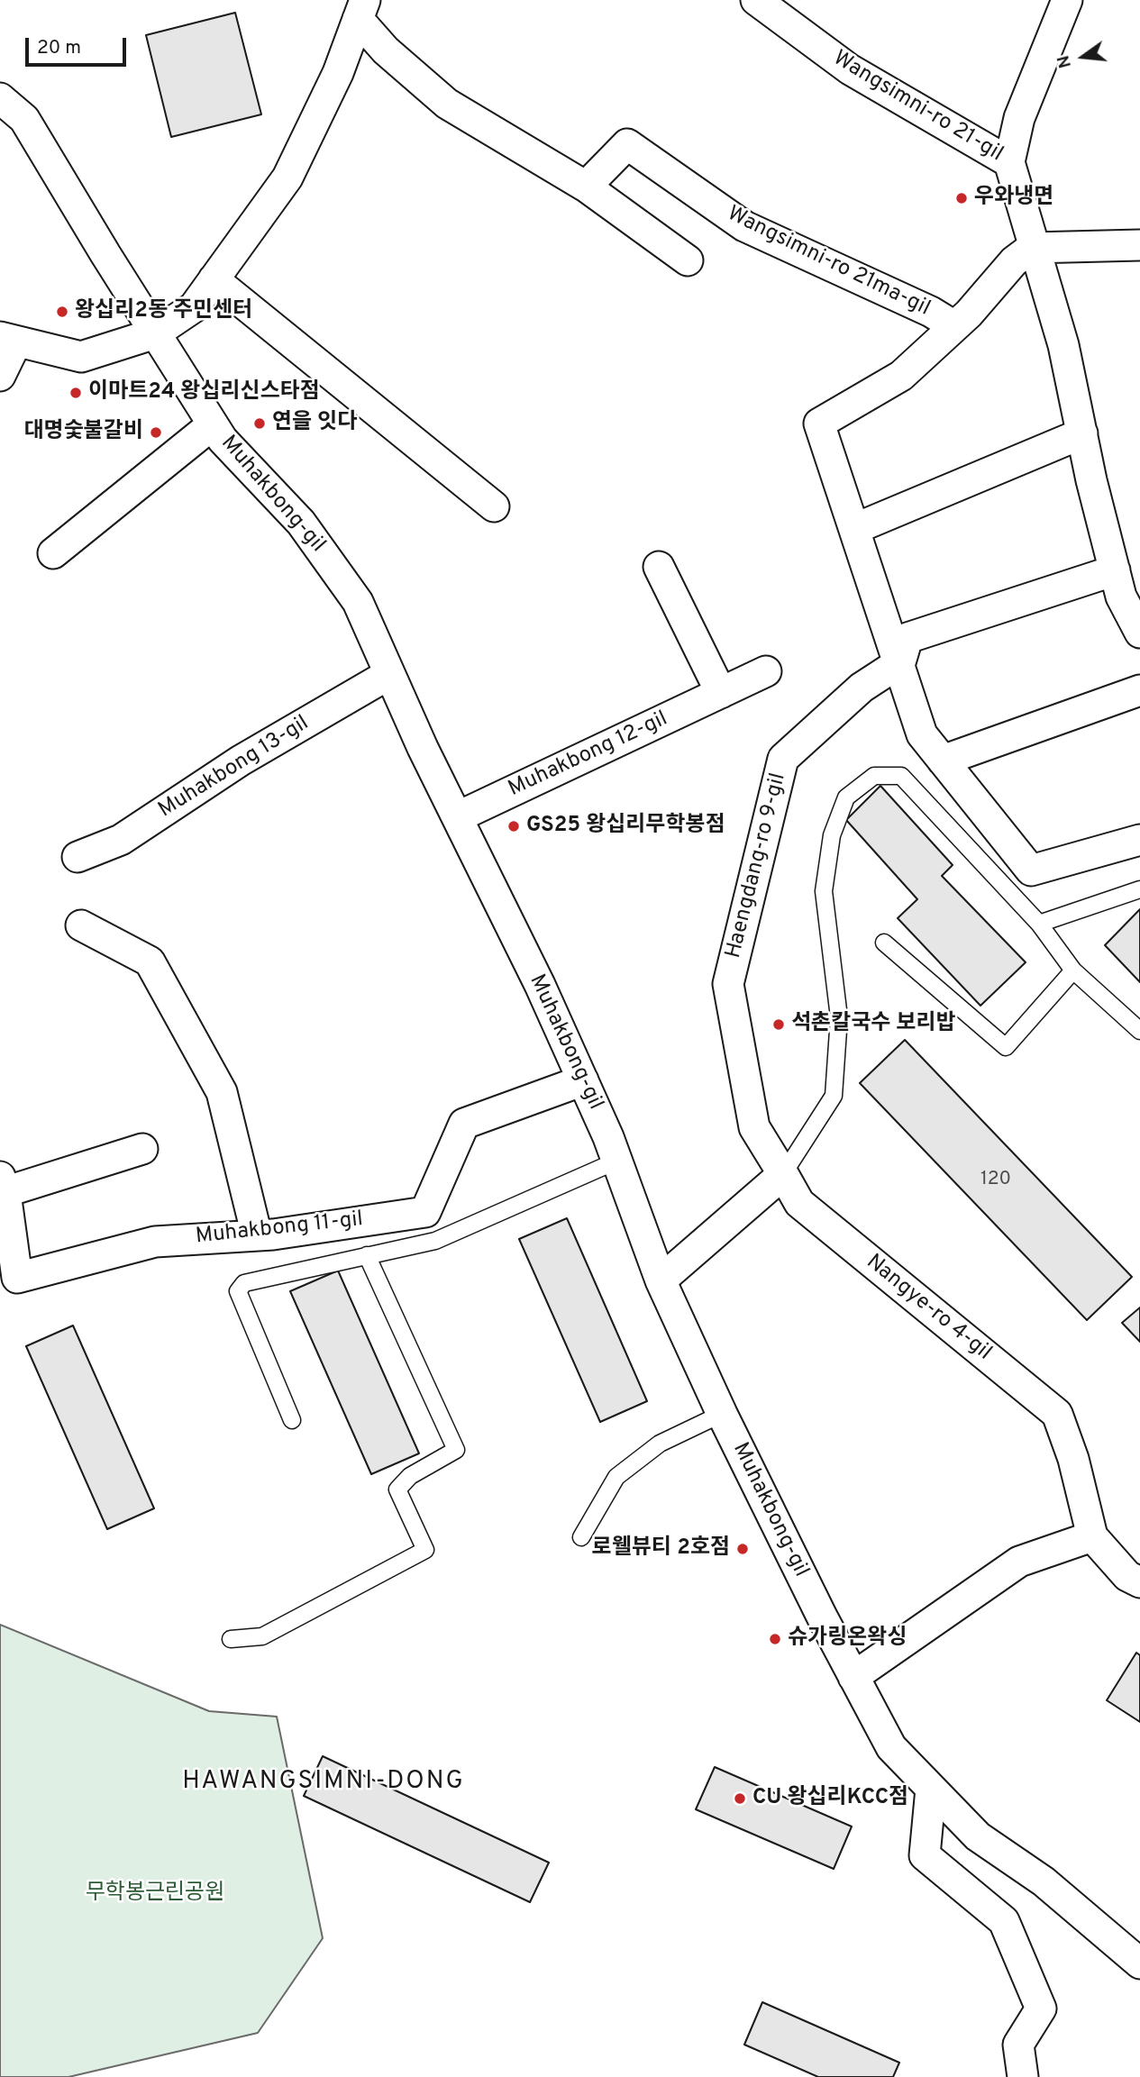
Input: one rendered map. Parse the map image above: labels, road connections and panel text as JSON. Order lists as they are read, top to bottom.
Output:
{
  "streets": {
    "street": [
      "Wangsimni-ro 21-gil",
      "Wangsimni-ro 21ma-gil",
      "Muhakbong-gil",
      "Muhakbong 12-gil",
      "Muhakbong 13-gil",
      "Haengdang-ro 9-gil",
      "Muhakbong 11-gil",
      "Nangye-ro 4-gil"
    ]
  },
  "crossings": [
    ["Muhakbong-gil", "Muhakbong 12-gil"],
    ["Muhakbong-gil", "Muhakbong 13-gil"],
    ["Muhakbong-gil", "Muhakbong 11-gil"],
    ["Haengdang-ro 9-gil", "Nangye-ro 4-gil"]
  ],
  "districts": ["HAWANGSIMNI-DONG"],
  "parks": ["무학봉근린공원"],
  "places": [
    "우와냉면",
    "왕십리2동 주민센터",
    "이마트24 왕십리신스타점",
    "연을 잇다",
    "대명숯불갈비",
    "GS25 왕십리무학봉점",
    "석촌칼국수 보리밥",
    "로웰뷰티 2호점",
    "슈가링온왁싱",
    "CU 왕십리KCC점"
  ],
  "house_numbers": ["120"],
  "scale_bar": "20 m",
  "north": "left"
}
